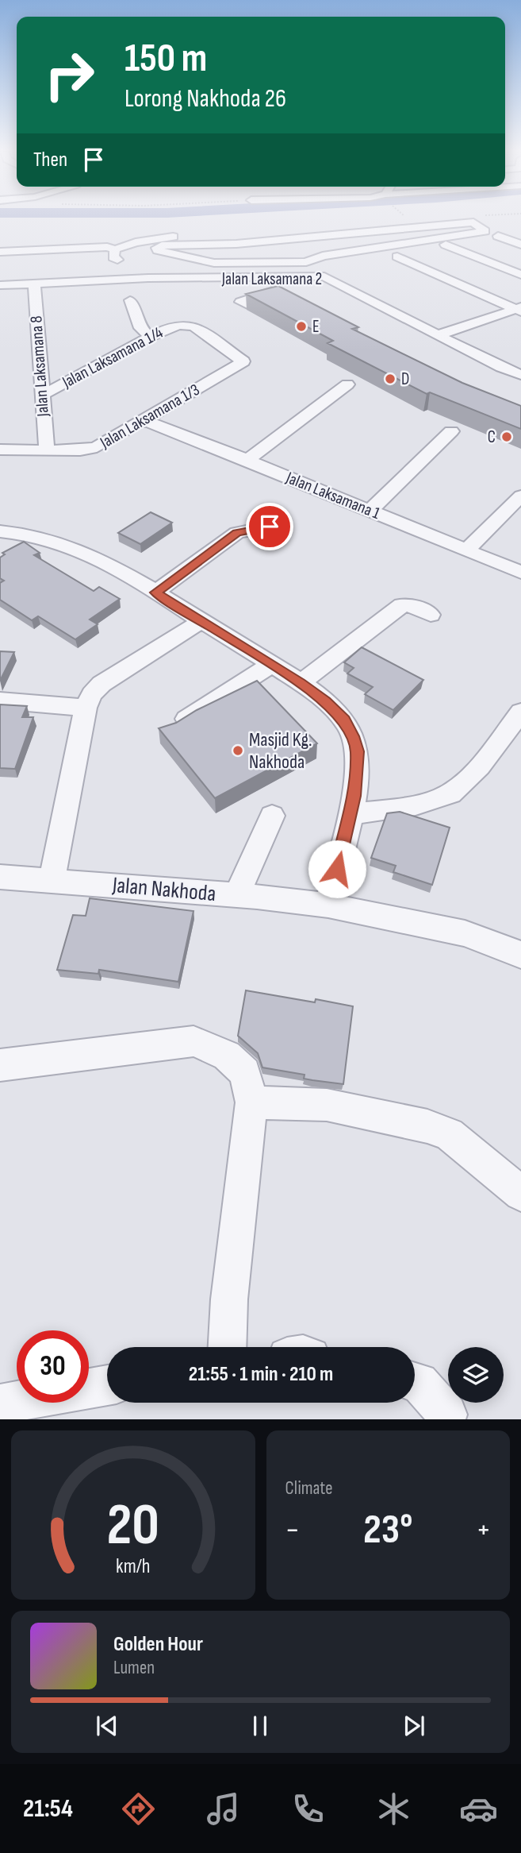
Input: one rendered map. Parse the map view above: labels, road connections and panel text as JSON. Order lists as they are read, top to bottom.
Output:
{
  "streets": {
    "street": [
      "Jalan Laksamana 2",
      "Jalan Laksamana 1/4",
      "Jalan Laksamana 8",
      "Jalan Laksamana 1/3",
      "Jalan Laksamana 1",
      "Jalan Nakhoda"
    ]
  },
  "crossings": [
    ["Jalan Laksamana 2", "Jalan Laksamana 8"],
    ["Jalan Laksamana 1/4", "Jalan Laksamana 8"],
    ["Jalan Laksamana 1/4", "Jalan Laksamana 1/3"],
    ["Jalan Laksamana 8", "Jalan Laksamana 1/3"],
    ["Jalan Laksamana 1/3", "Jalan Laksamana 1"]
  ],
  "places": [
    "E",
    "D",
    "C",
    "Masjid Kg. Nakhoda"
  ],
  "page": {
    "turn": ["150 m", "Lorong Nakhoda 26"],
    "then": "Then",
    "limit": "30",
    "trip": "21:55 · 1 min · 210 m",
    "tile": "Climate",
    "heat": ["−", "23°", "+"],
    "song": ["Golden Hour", "Lumen"],
    "tabs": "21:54",
    "gauge": ["20", "km/h"]
  }
}
